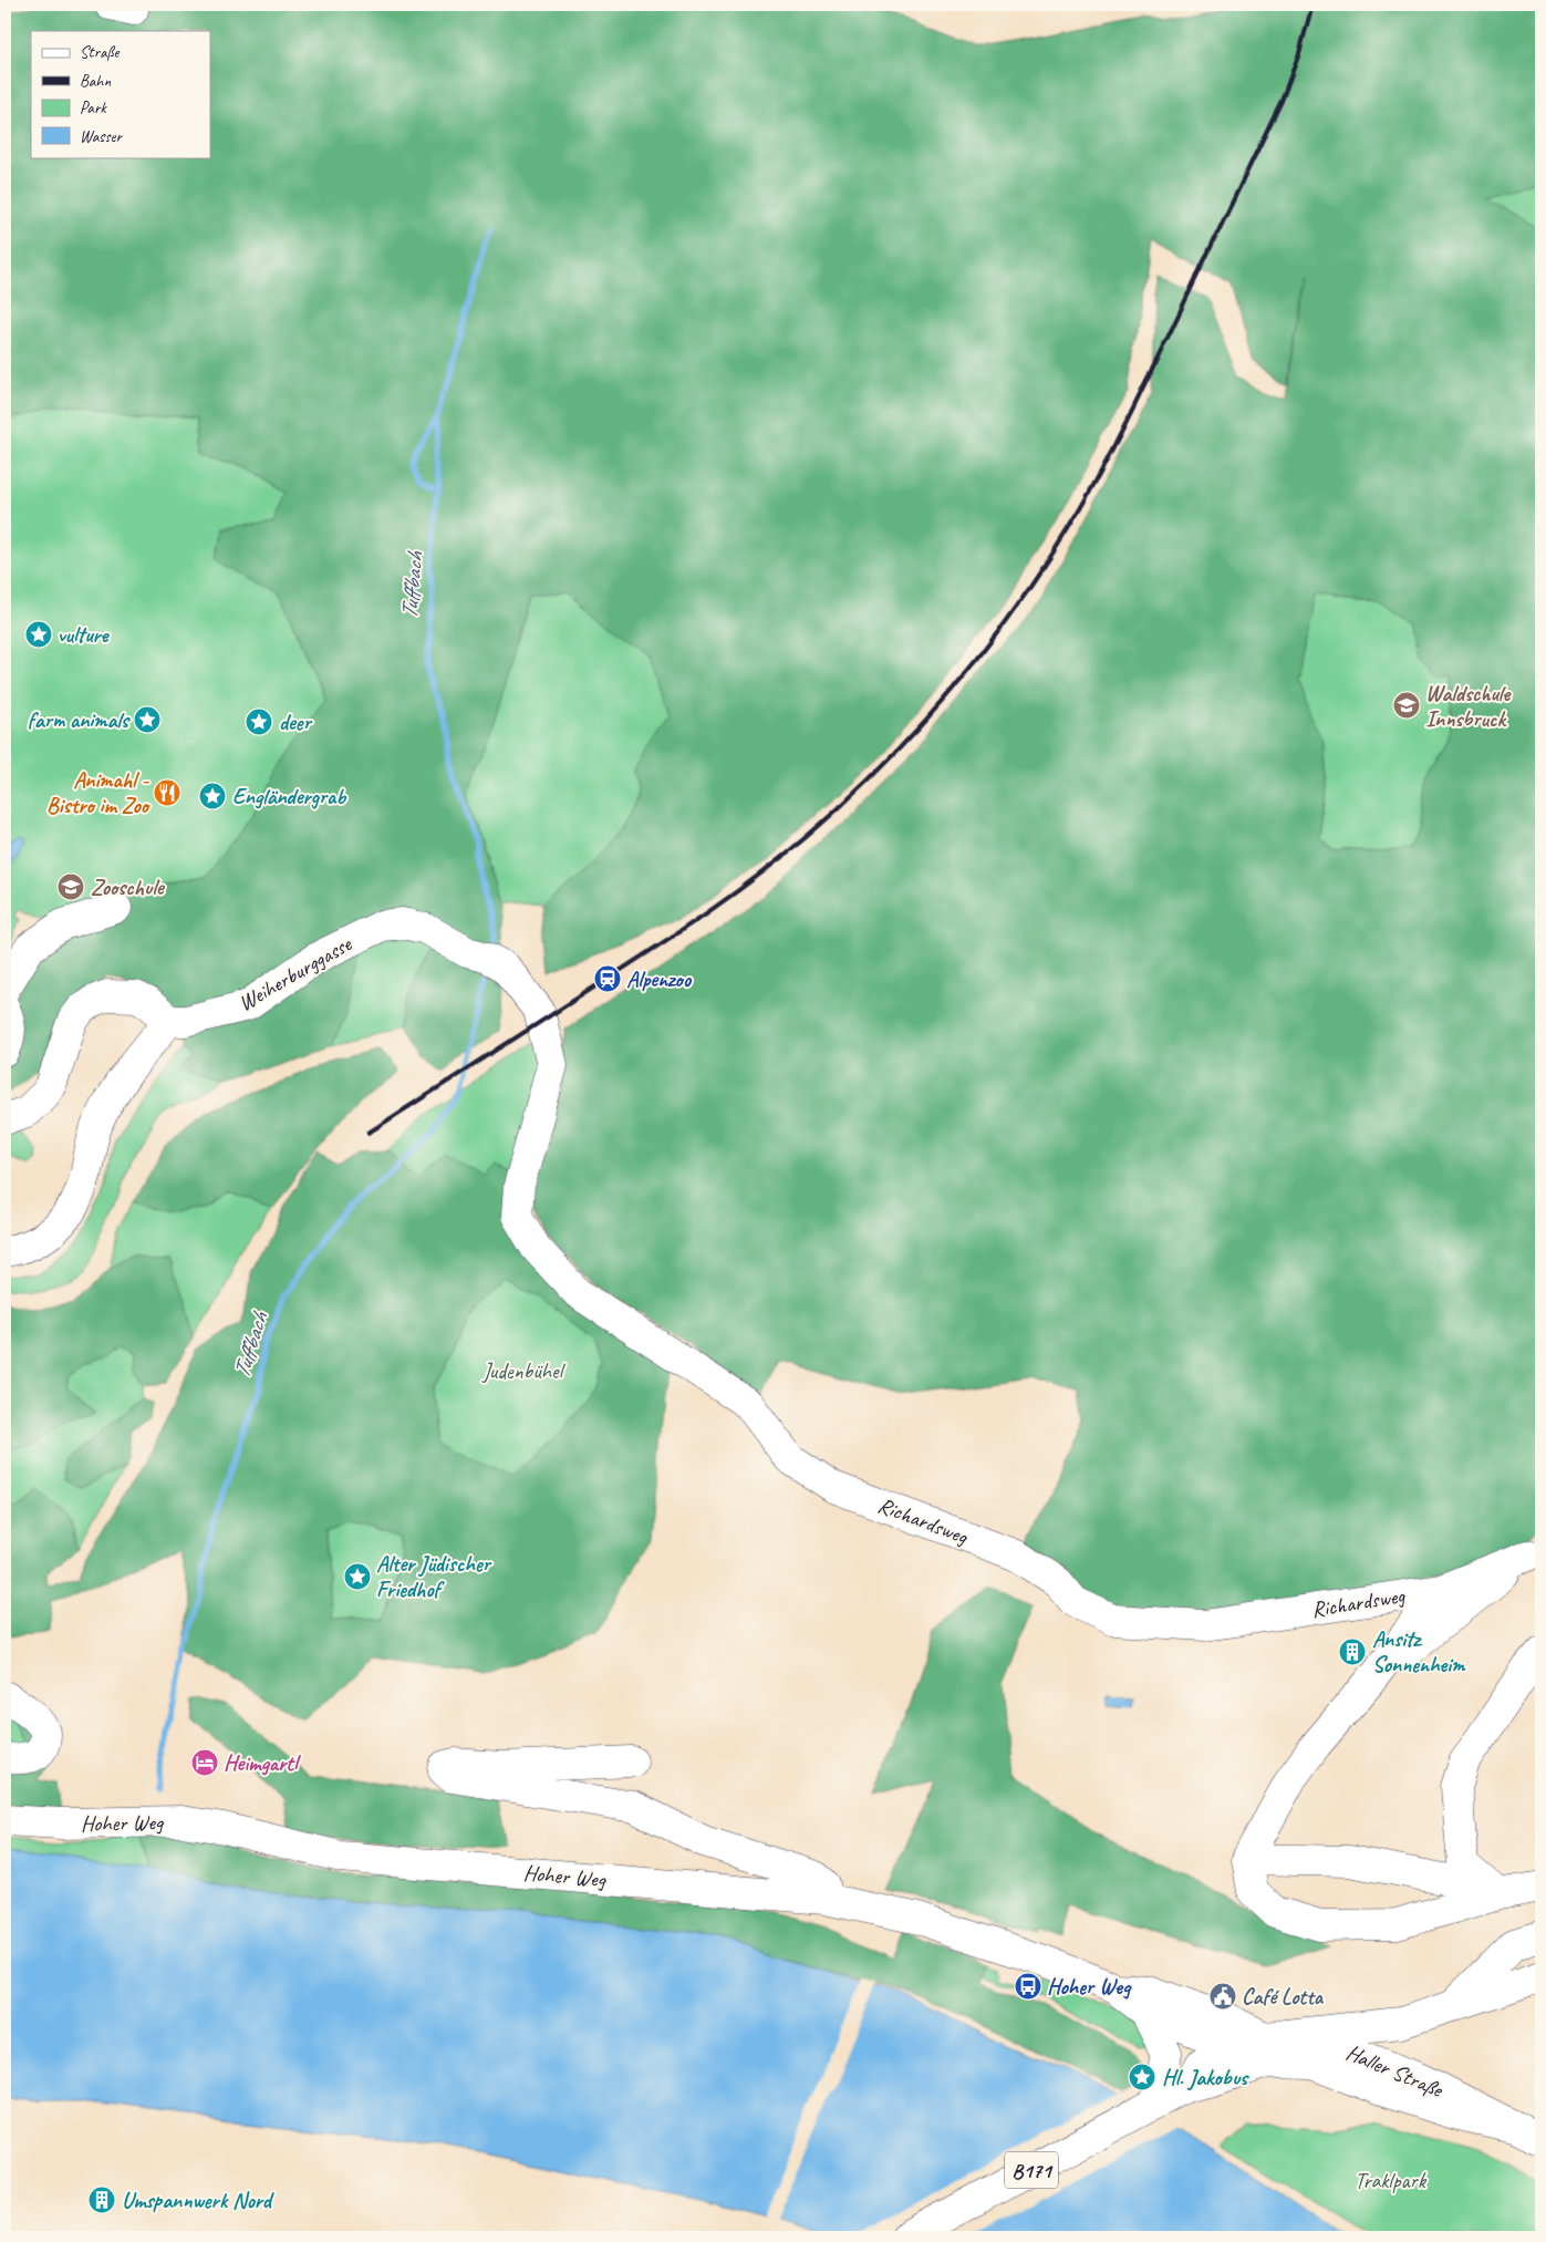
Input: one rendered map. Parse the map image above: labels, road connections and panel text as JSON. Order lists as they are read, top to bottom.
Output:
{
  "streets": {
    "street": [
      "Weiherburggasse",
      "Richardsweg",
      "Hoher Weg",
      "Haller Straße",
      "B171"
    ]
  },
  "crossings": [
    ["Weiherburggasse", "Richardsweg"],
    ["Hoher Weg", "Haller Straße"],
    ["Haller Straße", "B171"]
  ],
  "water": ["Tuffbach"],
  "parks": ["Judenbühel", "Traklpark"],
  "places": {
    "place": [
      "vulture",
      "farm animals",
      "deer",
      "Engländergrab",
      "Alter Jüdischer Friedhof",
      "Hl. Jakobus"
    ],
    "school or university": ["Waldschule Innsbruck", "Zooschule"],
    "restaurant": ["Animahl - Bistro im Zoo"],
    "station": ["Alpenzoo"],
    "building": ["Ansitz Sonnenheim", "Umspannwerk Nord"],
    "hotel": ["Heimgartl"],
    "bus stop": ["Hoher Weg"],
    "public building": ["Café Lotta"]
  },
  "legend": [
    "Straße",
    "Bahn",
    "Park",
    "Wasser"
  ]
}
